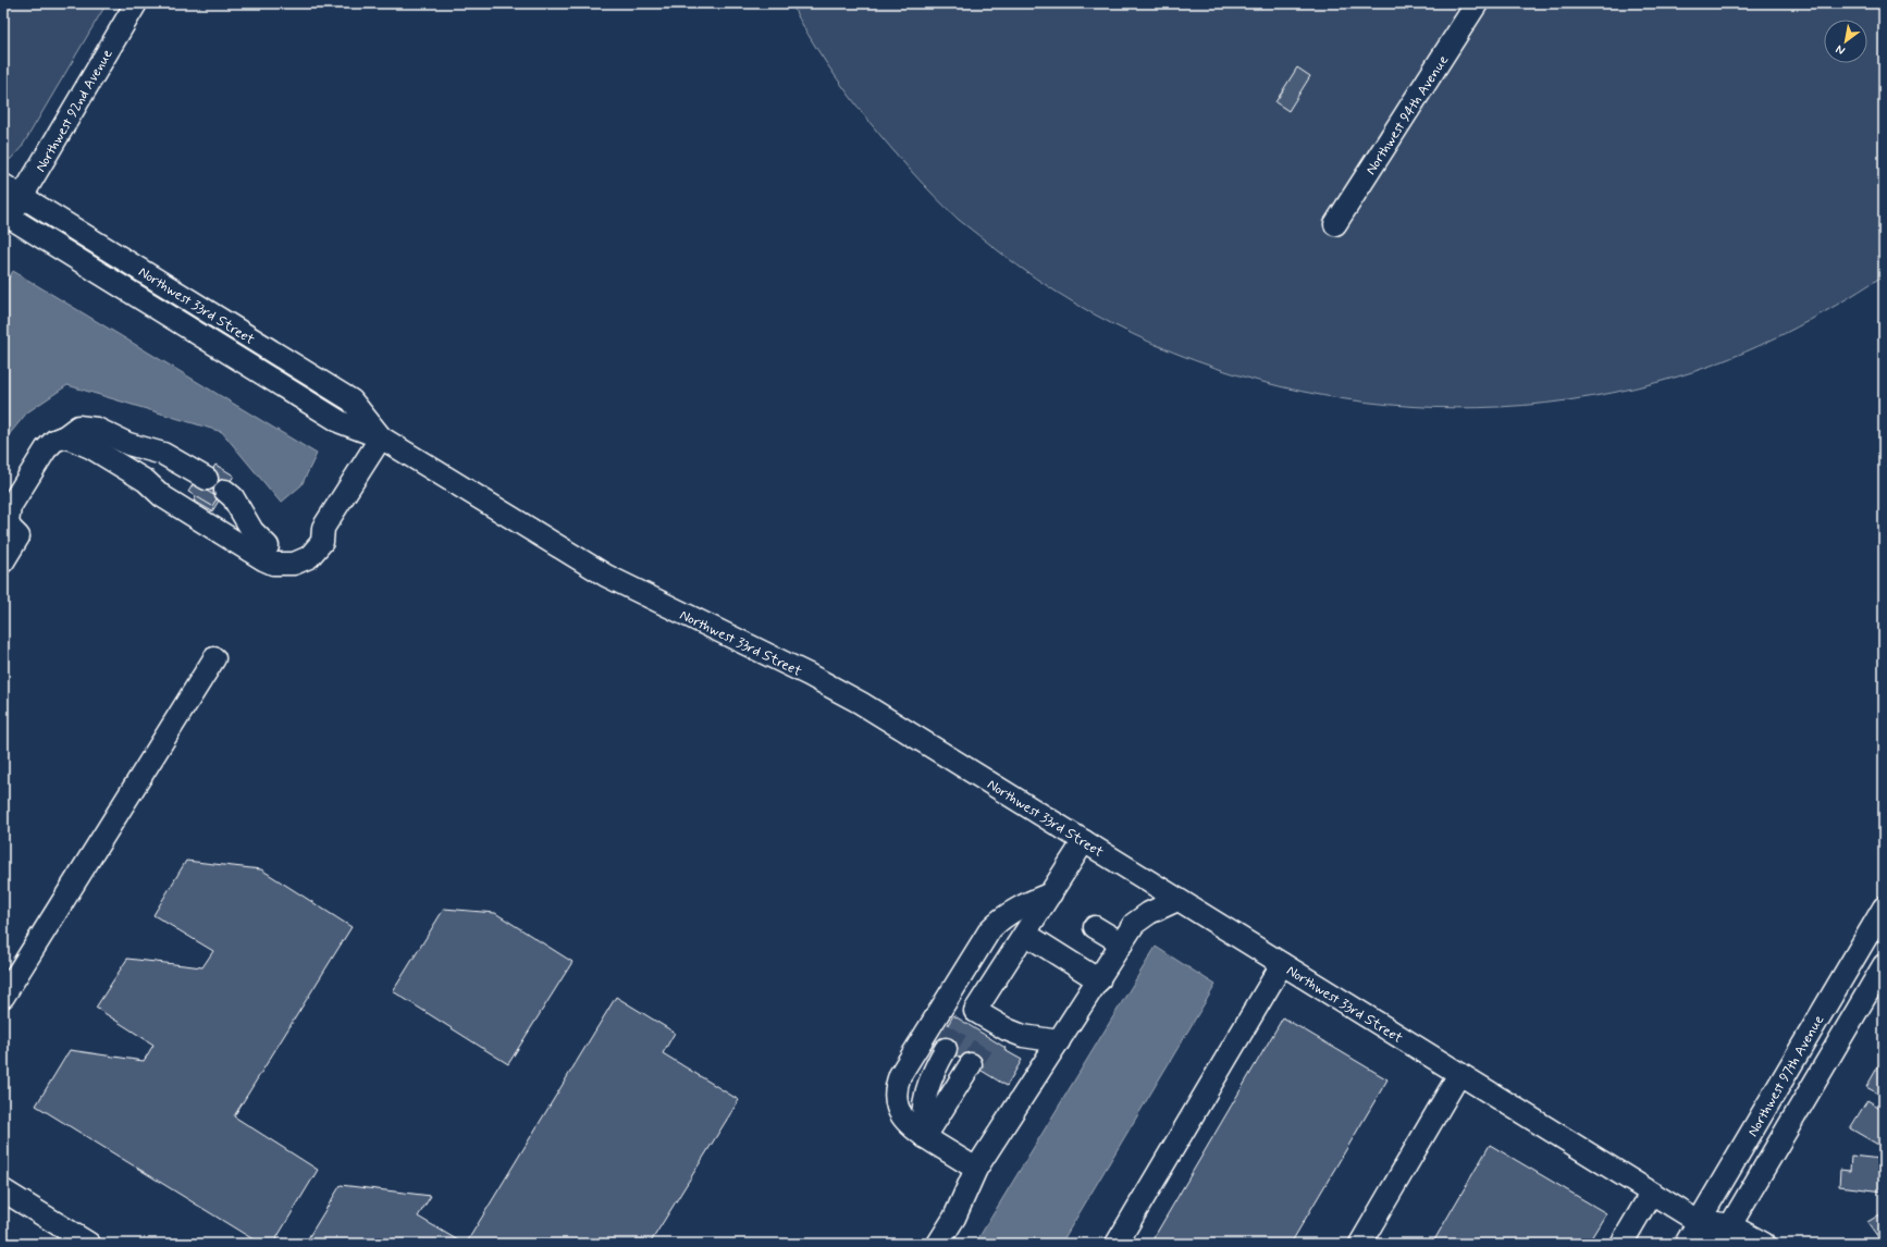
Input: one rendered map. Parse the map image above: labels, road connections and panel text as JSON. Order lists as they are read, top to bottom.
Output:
{
  "streets": {
    "street": [
      "Northwest 92nd Avenue",
      "Northwest 94th Avenue",
      "Northwest 33rd Street",
      "Northwest 97th Avenue"
    ]
  },
  "crossings": [
    ["Northwest 92nd Avenue", "Northwest 33rd Street"],
    ["Northwest 33rd Street", "Northwest 97th Avenue"]
  ],
  "north": "bottom left"
}
